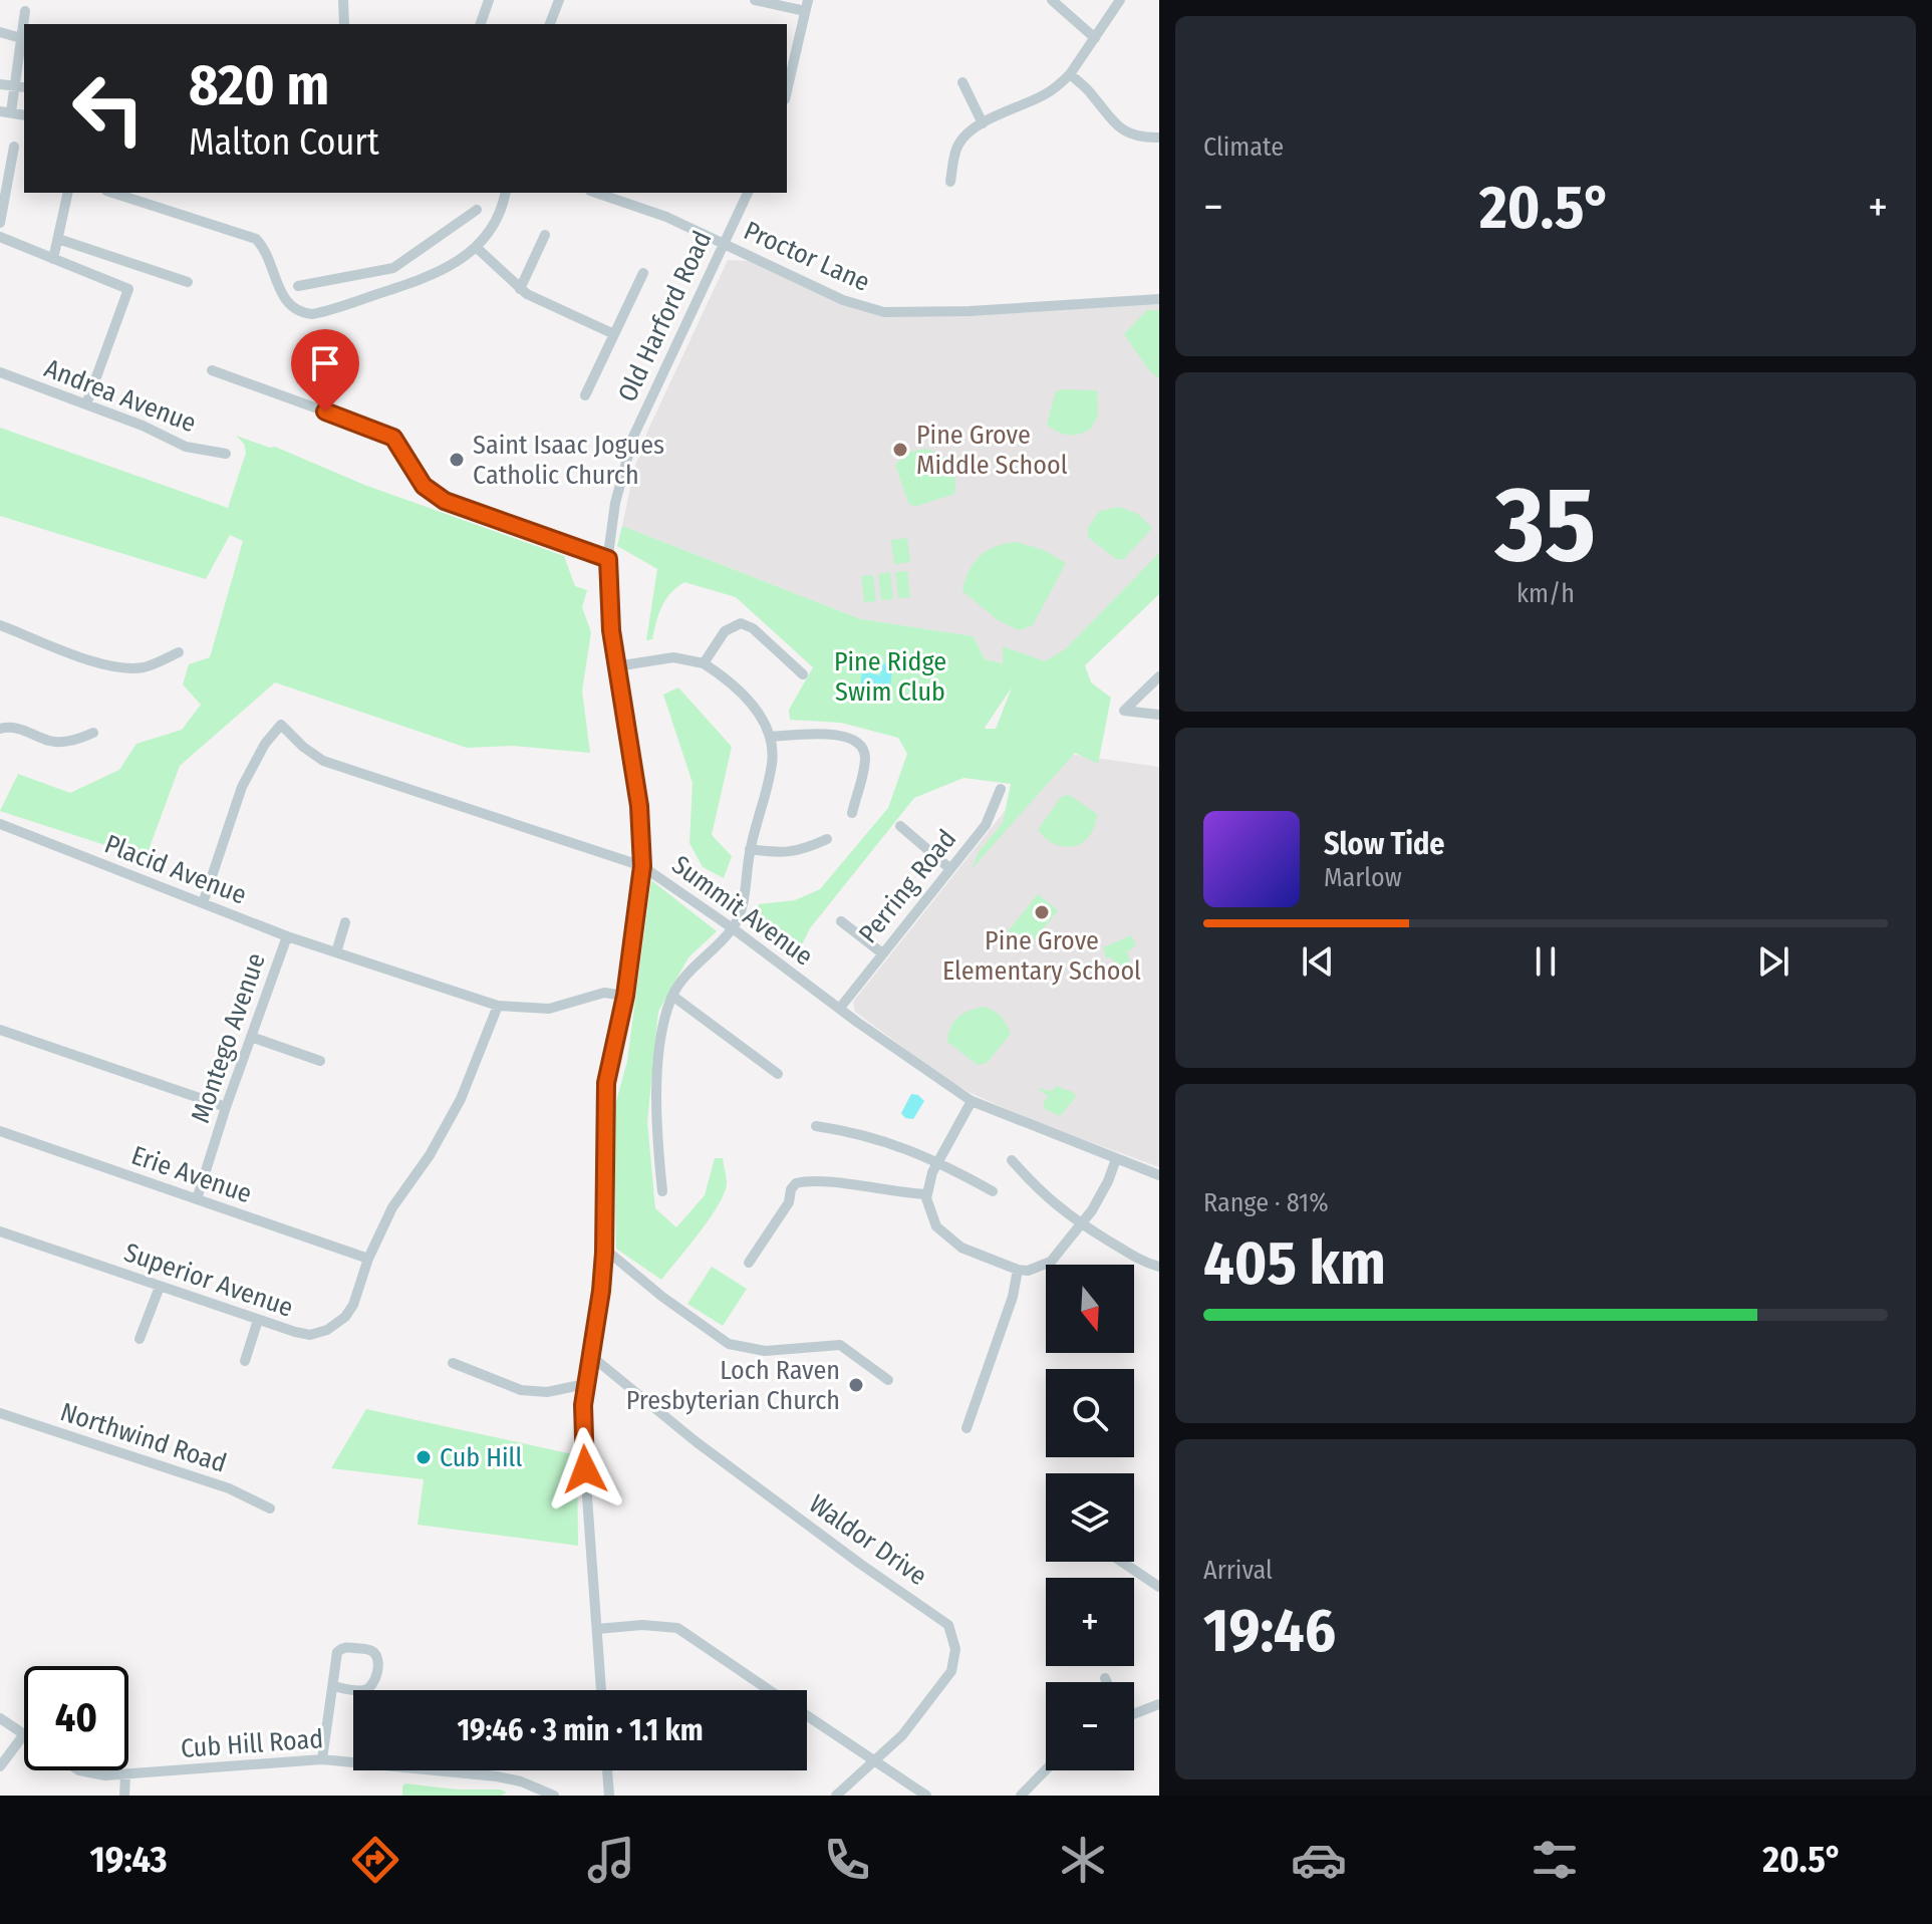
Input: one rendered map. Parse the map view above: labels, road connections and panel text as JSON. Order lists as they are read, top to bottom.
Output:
{
  "streets": {
    "street": [
      "Proctor Lane",
      "Old Harford Road",
      "Andrea Avenue",
      "Placid Avenue",
      "Perring Road",
      "Summit Avenue",
      "Montego Avenue",
      "Erie Avenue",
      "Superior Avenue",
      "Northwind Road",
      "Waldor Drive",
      "Cub Hill Road"
    ]
  },
  "crossings": [
    ["Proctor Lane", "Old Harford Road"],
    ["Old Harford Road", "Placid Avenue"],
    ["Old Harford Road", "Summit Avenue"],
    ["Old Harford Road", "Waldor Drive"],
    ["Placid Avenue", "Summit Avenue"],
    ["Placid Avenue", "Montego Avenue"],
    ["Placid Avenue", "Superior Avenue"],
    ["Perring Road", "Summit Avenue"],
    ["Montego Avenue", "Erie Avenue"],
    ["Erie Avenue", "Superior Avenue"]
  ],
  "parks": ["Pine Ridge Swim Club"],
  "places": [
    "Pine Grove Middle School",
    "Saint Isaac Jogues Catholic Church",
    "Pine Grove Elementary School",
    "Loch Raven Presbyterian Church",
    "Cub Hill"
  ],
  "north": "bottom",
  "page": {
    "tile": [
      "Climate",
      ["35", "km/h"],
      ["Range · 81%", "405 km"],
      ["Arrival", "19:46"]
    ],
    "turn": ["820 m", "Malton Court"],
    "heat": ["−", "20.5°", "+"],
    "song": ["Slow Tide", "Marlow"],
    "map_buttons": ["+", "−"],
    "limit": "40",
    "trip": "19:46 · 3 min · 1.1 km",
    "tabs": ["19:43", "20.5°"]
  }
}
